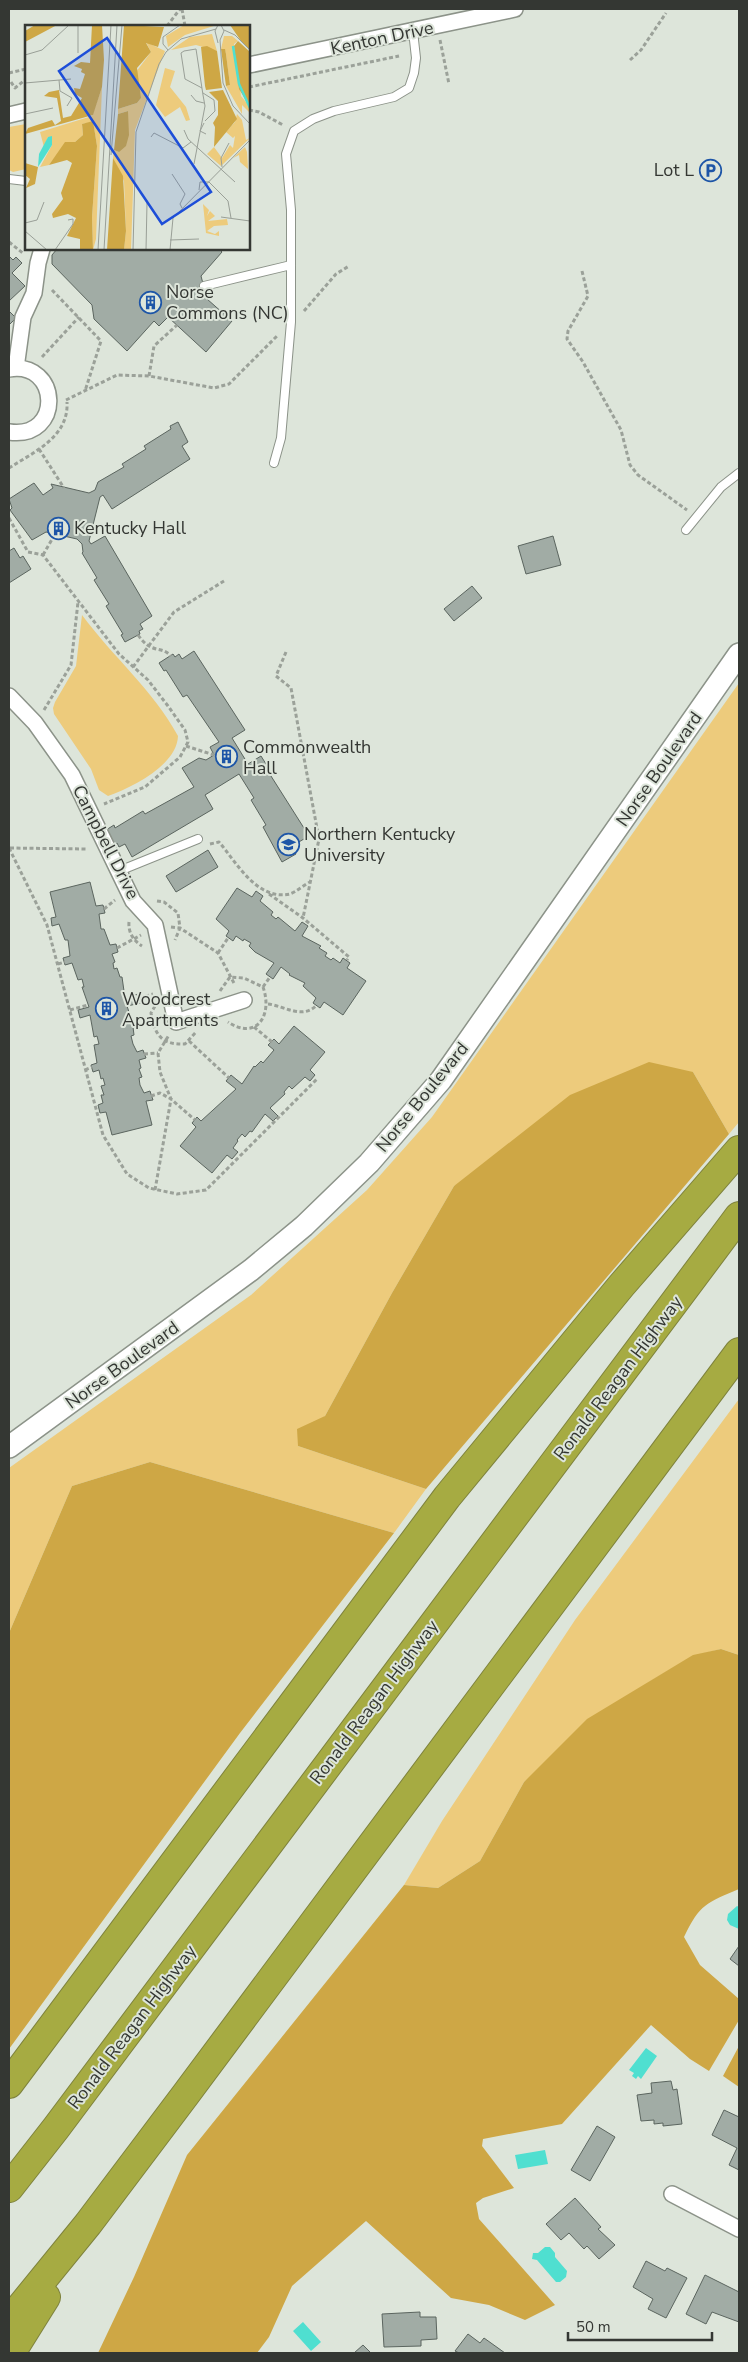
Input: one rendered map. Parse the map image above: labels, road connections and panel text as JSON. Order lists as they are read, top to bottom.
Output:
{
  "streets": {
    "highway": ["Ronald Reagan Highway"],
    "street": ["Kenton Drive", "Norse Boulevard", "Campbell Drive"]
  },
  "places": {
    "parking": ["Lot L"],
    "building": [
      "Norse Commons (NC)",
      "Kentucky Hall",
      "Commonwealth Hall",
      "Woodcrest Apartments"
    ],
    "school or university": ["Northern Kentucky University"]
  },
  "scale_bar": "50 m"
}
